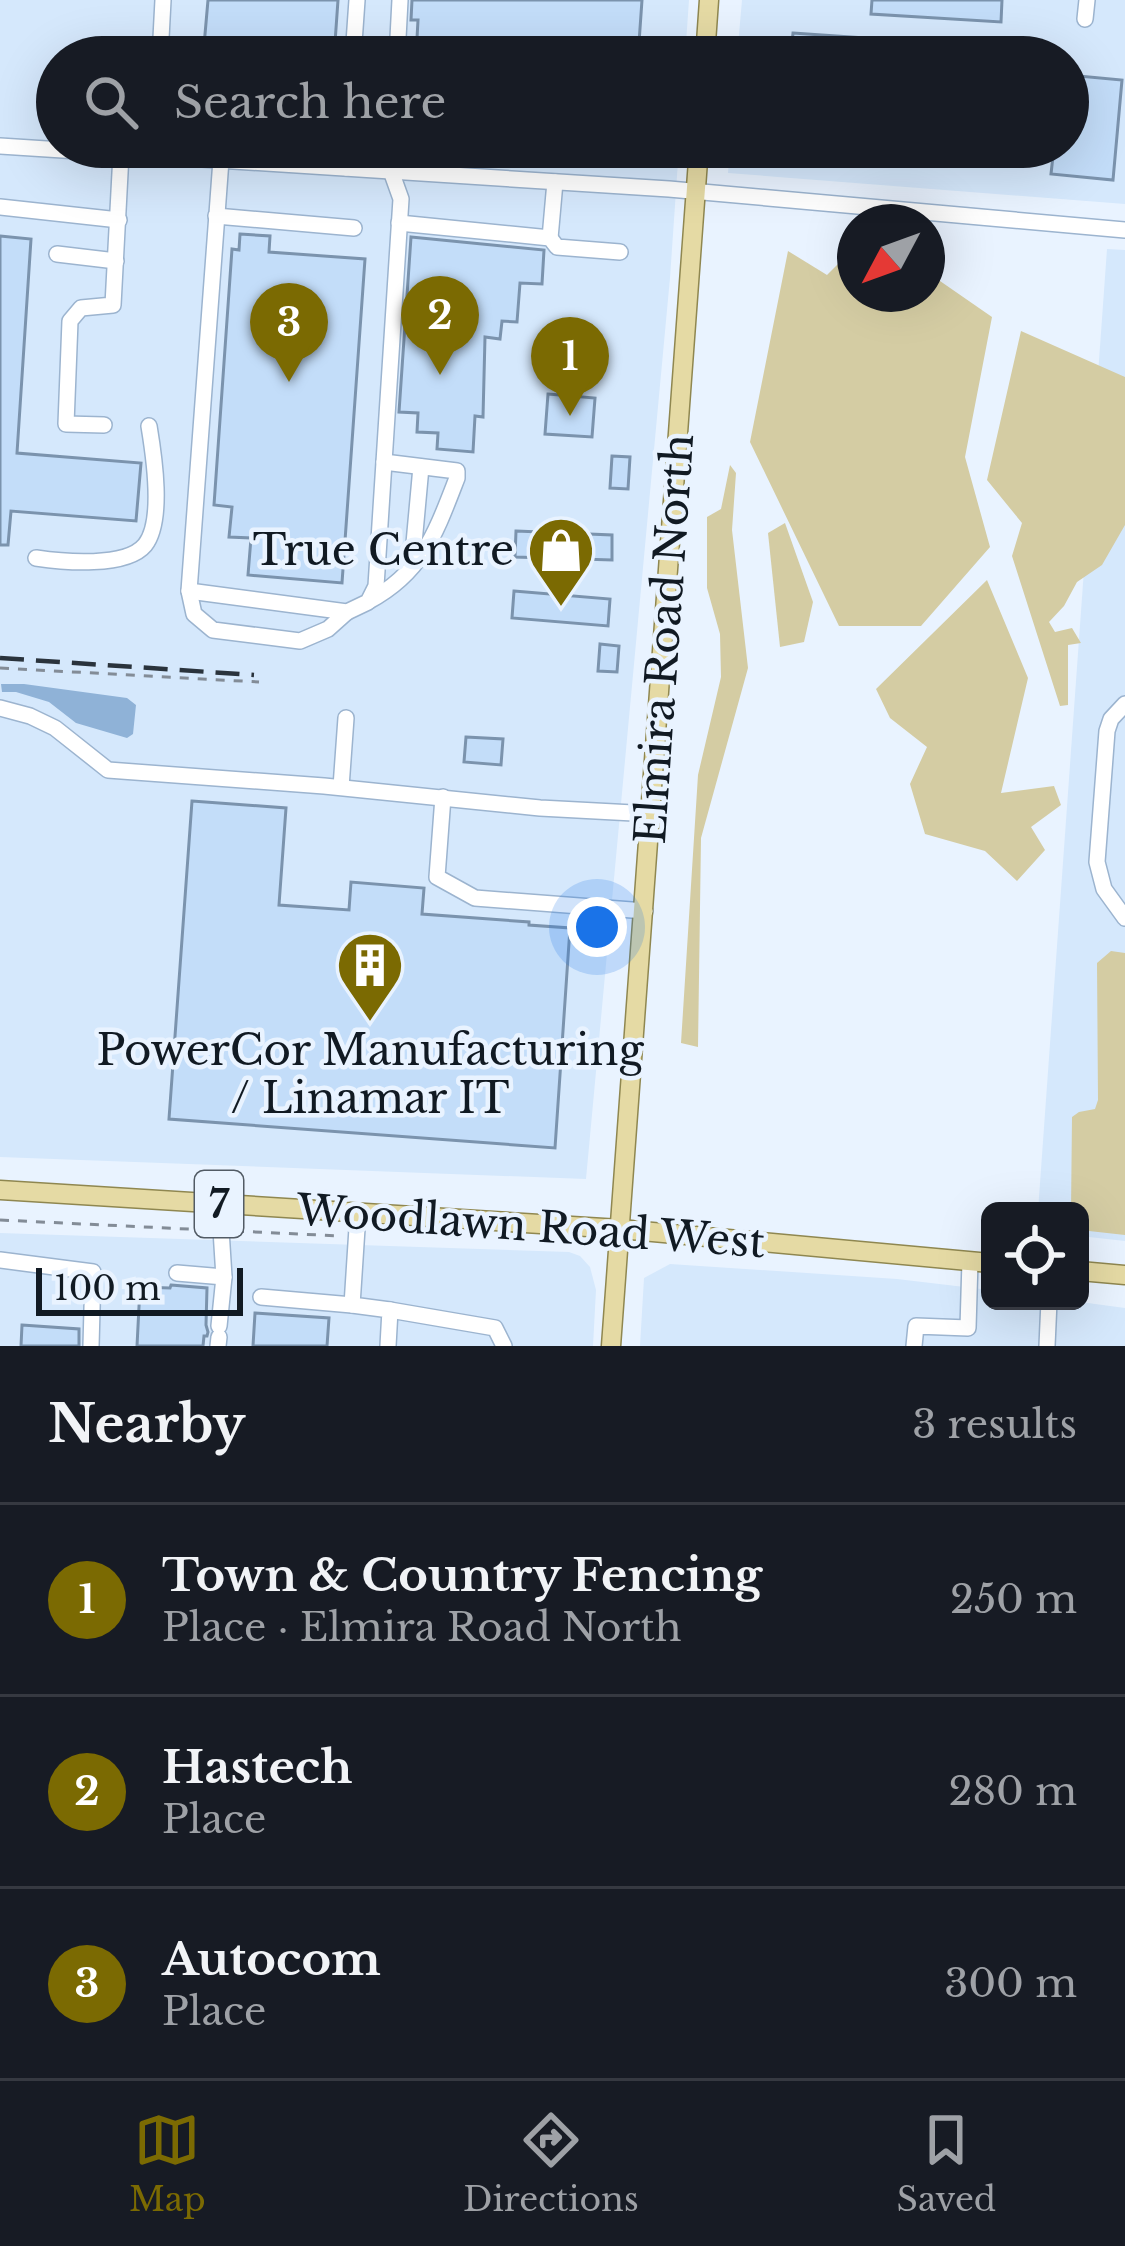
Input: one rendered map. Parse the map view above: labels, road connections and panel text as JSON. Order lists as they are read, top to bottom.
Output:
{
  "streets": {
    "main road": ["Elmira Road North", "7", "Woodlawn Road West"]
  },
  "crossings": [
    ["Elmira Road North", "Woodlawn Road West"]
  ],
  "places": {
    "shop": ["True Centre"],
    "building": ["PowerCor Manufacturing / Linamar IT"]
  },
  "scale_bar": "100 m",
  "north": "bottom left",
  "page": {
    "search": "Search here",
    "pins": ["2", "3", "1"],
    "scale": "100 m",
    "heading": ["Nearby", "3 results"],
    "list": [
      {
        "mark": "1",
        "name": "Town & Country Fencing",
        "note": "Place · Elmira Road North",
        "value": "250 m"
      },
      {
        "mark": "2",
        "name": "Hastech",
        "note": "Place",
        "value": "280 m"
      },
      {
        "mark": "3",
        "name": "Autocom",
        "note": "Place",
        "value": "300 m"
      }
    ],
    "nav": ["Map", "Directions", "Saved"]
  }
}
